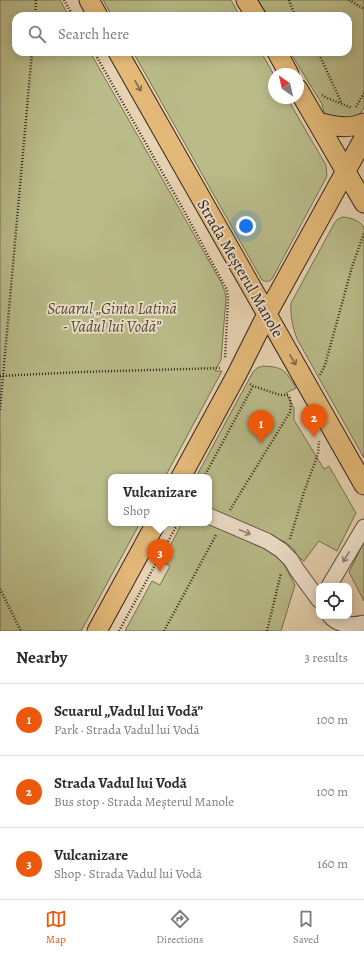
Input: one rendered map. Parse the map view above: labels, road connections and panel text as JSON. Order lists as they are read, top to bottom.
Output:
{
  "streets": {
    "main road": ["Strada Meșterul Manole"]
  },
  "one_way": ["Strada Meșterul Manole"],
  "parks": ["Scuarul „Ginta Latină - Vadul lui Vodă”"],
  "north": "top left",
  "page": {
    "search": "Search here",
    "pins": ["2", "1", "3"],
    "popup": ["Vulcanizare", "Shop"],
    "heading": ["Nearby", "3 results"],
    "list": [
      {
        "mark": "1",
        "name": "Scuarul „Vadul lui Vodă”",
        "note": "Park · Strada Vadul lui Vodă",
        "value": "100 m"
      },
      {
        "mark": "2",
        "name": "Strada Vadul lui Vodă",
        "note": "Bus stop · Strada Meșterul Manole",
        "value": "100 m"
      },
      {
        "mark": "3",
        "name": "Vulcanizare",
        "note": "Shop · Strada Vadul lui Vodă",
        "value": "160 m"
      }
    ],
    "nav": ["Map", "Directions", "Saved"]
  }
}
